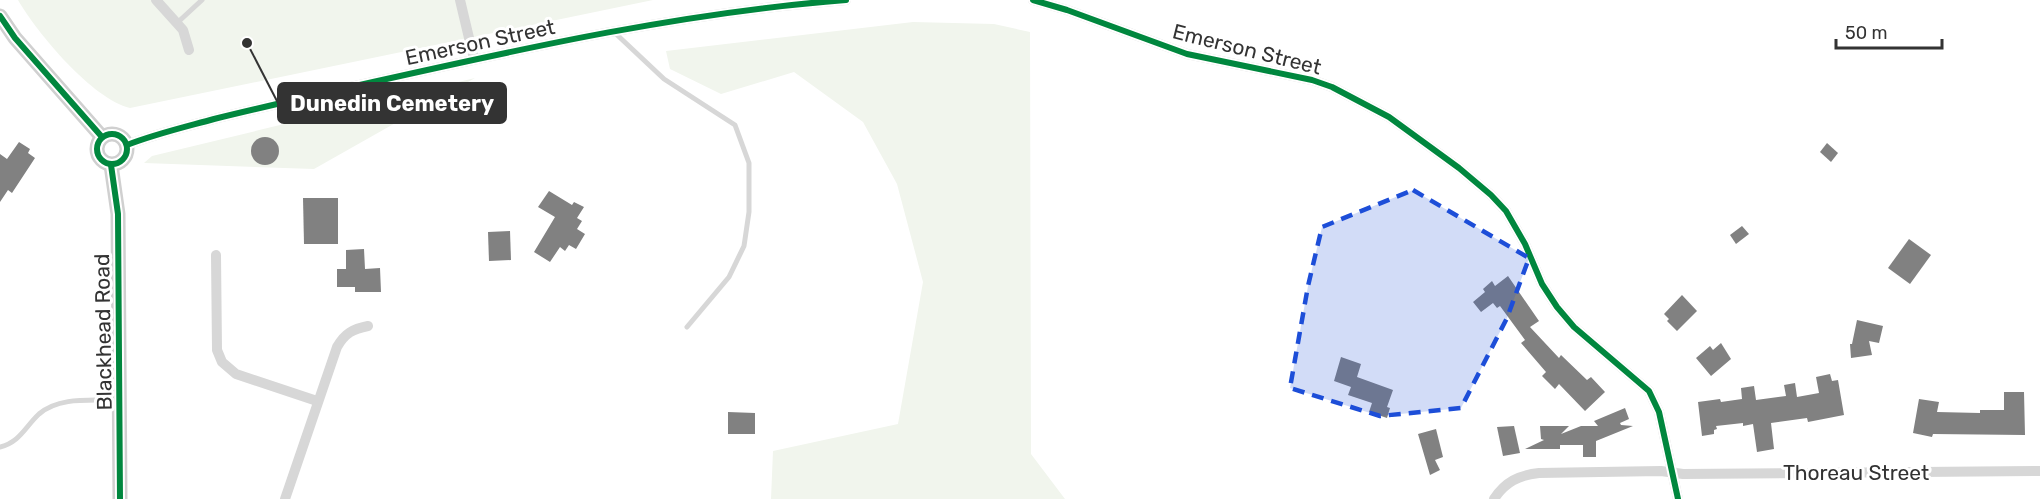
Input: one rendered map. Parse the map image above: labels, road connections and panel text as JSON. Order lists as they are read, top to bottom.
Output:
{
  "streets": {
    "main road": ["Blackhead Road"],
    "street": ["Emerson Street", "Thoreau Street"]
  },
  "crossings": [
    ["Emerson Street", "Blackhead Road"],
    ["Emerson Street", "Thoreau Street"]
  ],
  "places": ["Dunedin Cemetery"],
  "scale_bar": "50 m"
}
